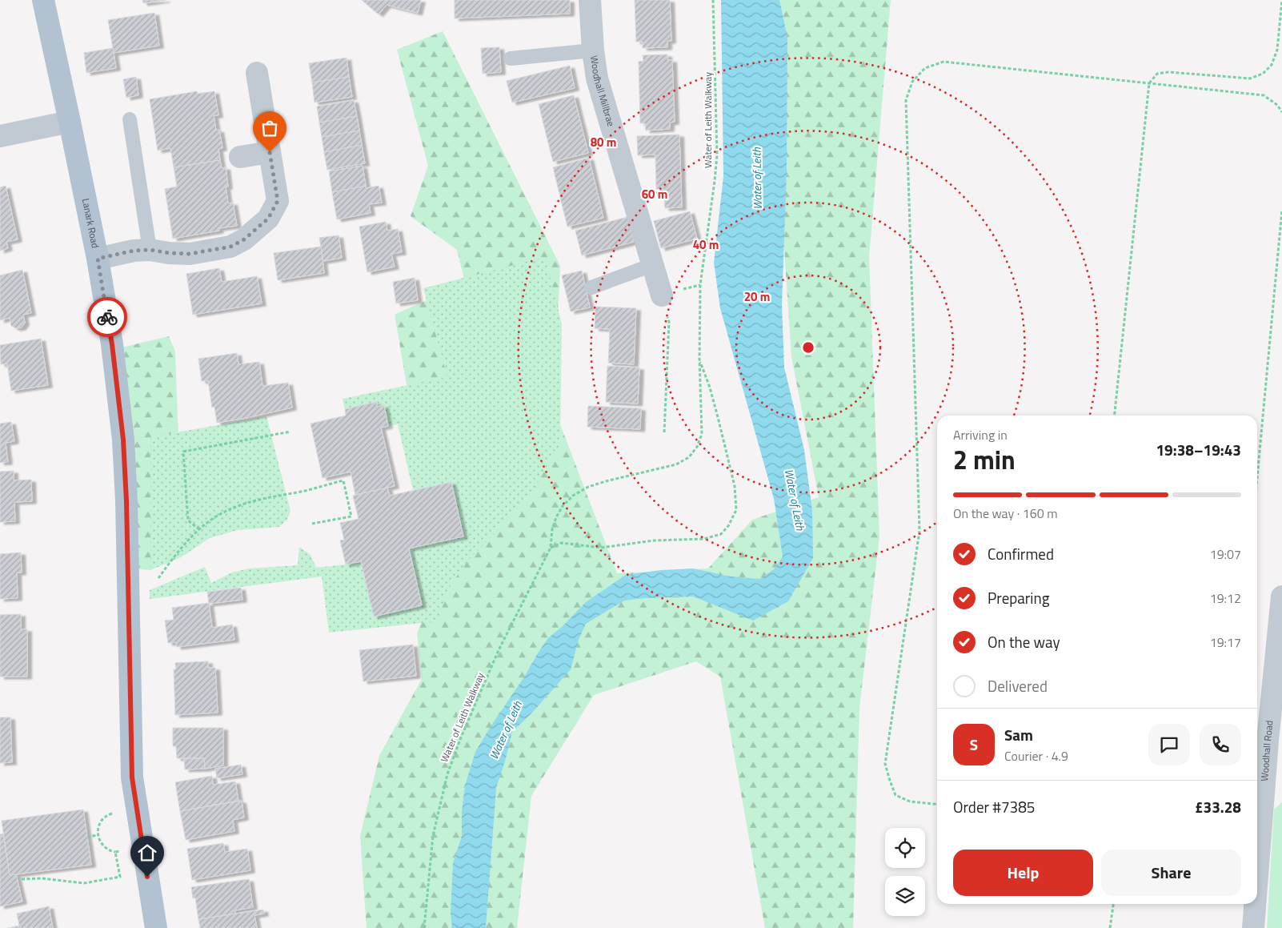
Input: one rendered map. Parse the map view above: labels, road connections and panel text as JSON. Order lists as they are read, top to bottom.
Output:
{
  "streets": {
    "main road": ["Lanark Road"],
    "street": ["Woodhall Millbrae", "Woodhall Road"],
    "path": ["Water of Leith Walkway"]
  },
  "water": ["Water of Leith"],
  "page": {
    "heading": ["2 min", "Arriving in", "19:38–19:43"],
    "panel": [
      "Sam",
      "Courier · 4.9",
      "Order #7385",
      "£33.28"
    ],
    "bar": "On the way · 160 m",
    "list": [
      ["Confirmed", "19:07"],
      ["Preparing", "19:12"],
      ["On the way", "19:17"],
      "Delivered"
    ],
    "round": "S",
    "buttons": ["Help", "Share"]
  },
  "rings": [
    "80 m",
    "60 m",
    "40 m",
    "20 m"
  ]
}
